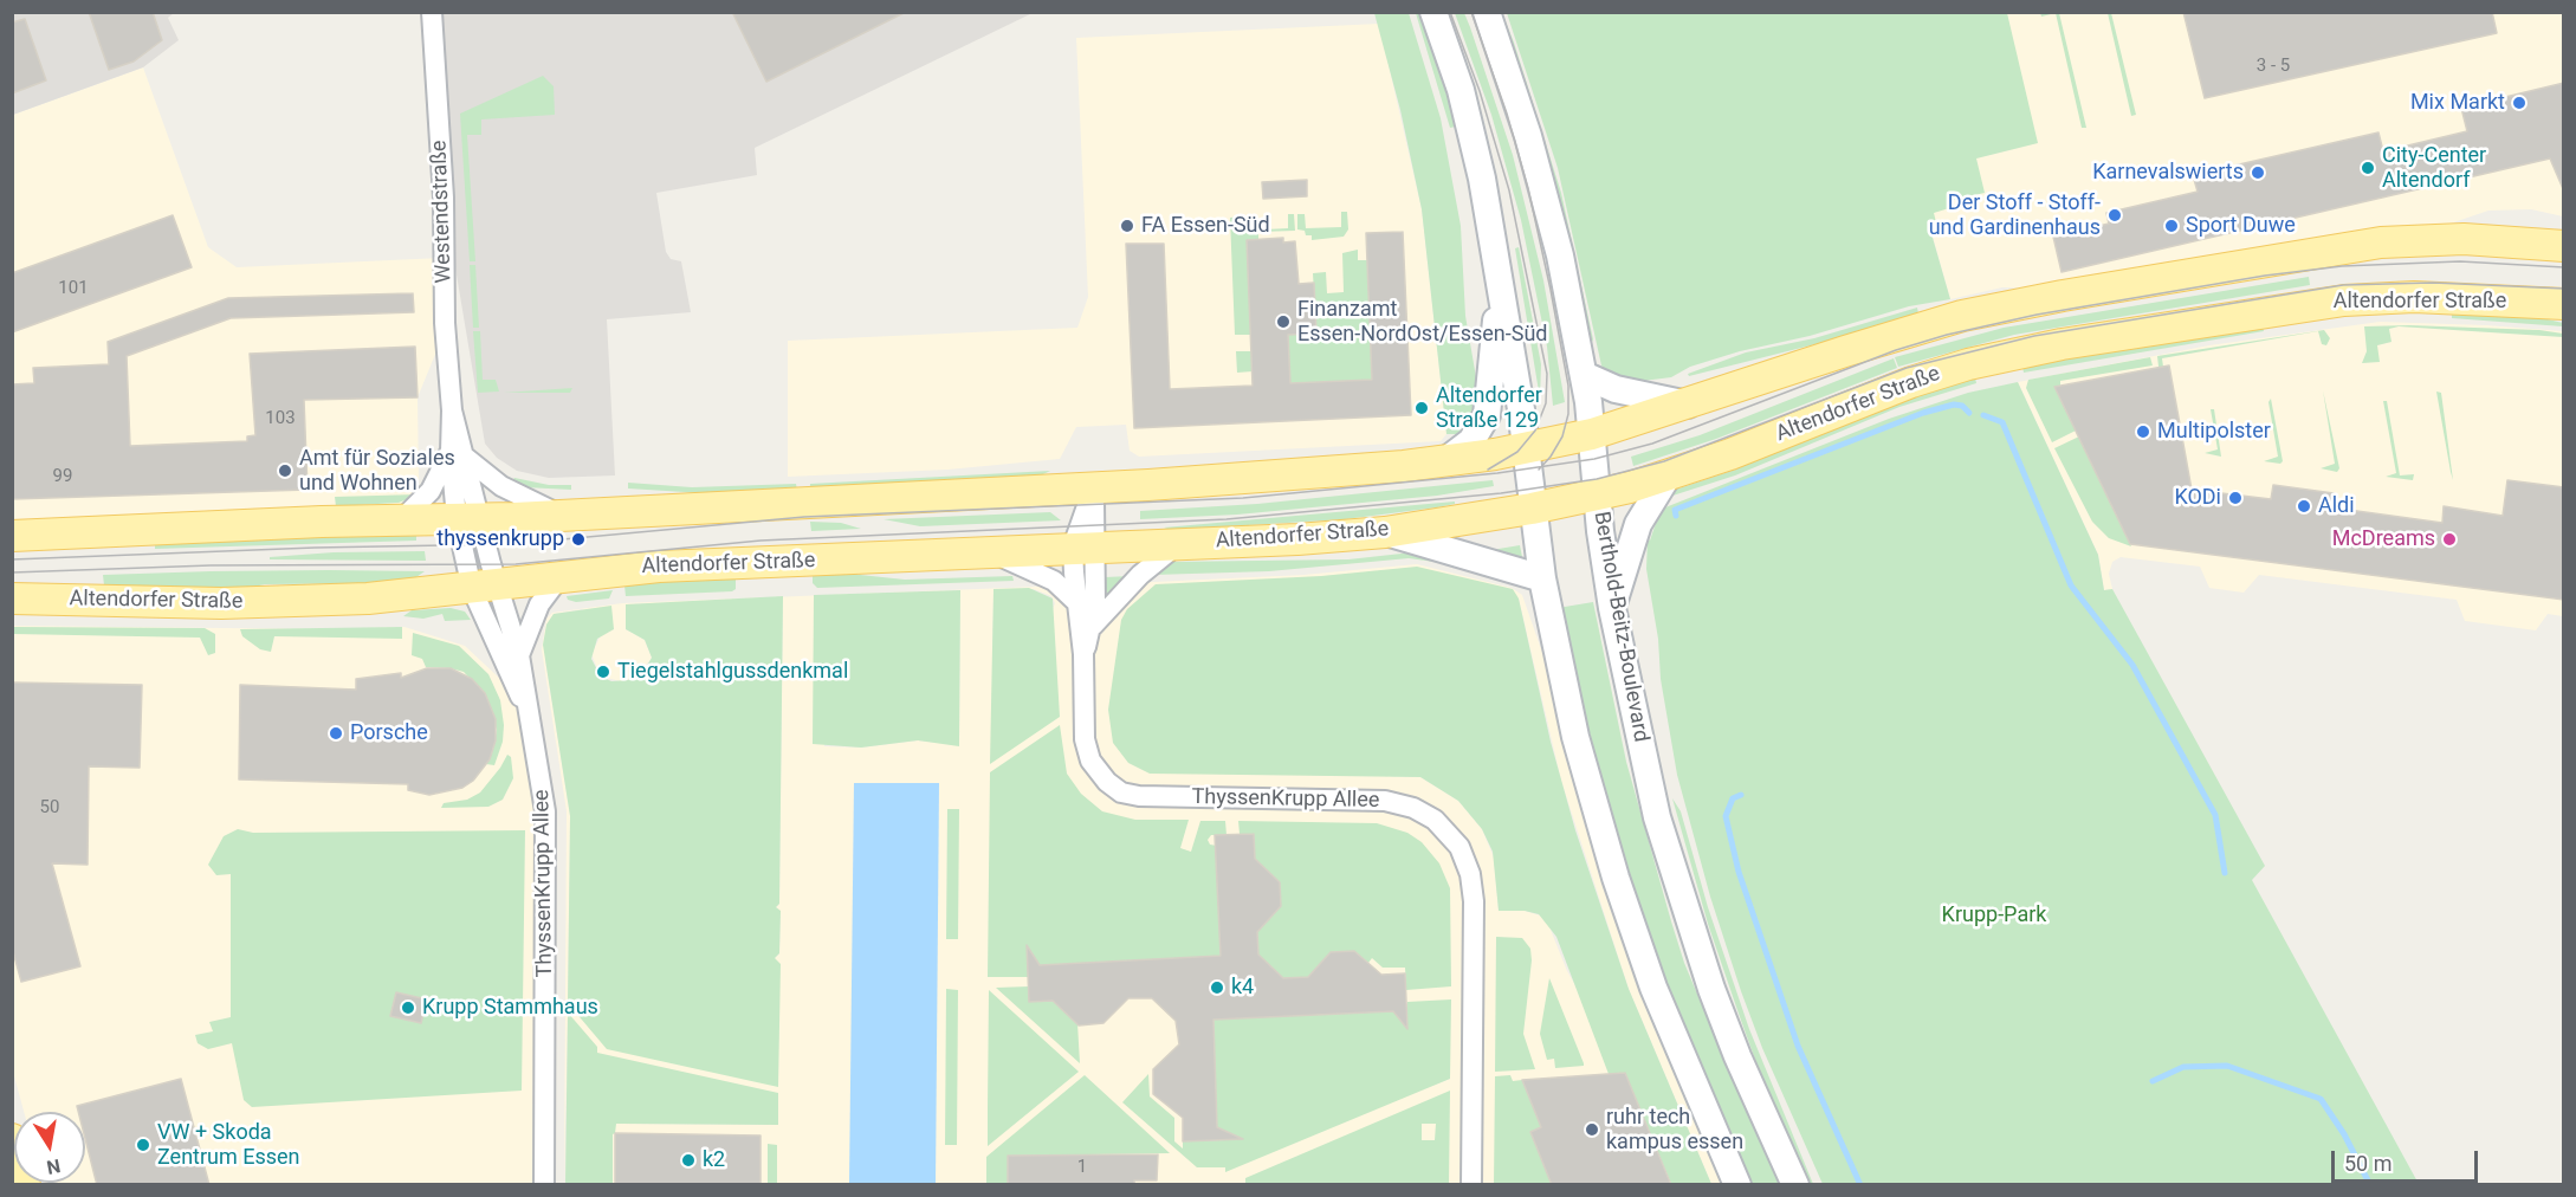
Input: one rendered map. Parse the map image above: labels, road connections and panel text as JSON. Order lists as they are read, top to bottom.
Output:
{
  "streets": {
    "main road": ["Altendorfer Straße", "Berthold-Beitz-Boulevard"],
    "street": ["Westendstraße", "ThyssenKrupp Allee"]
  },
  "crossings": [
    ["Westendstraße", "Altendorfer Straße"],
    ["Westendstraße", "ThyssenKrupp Allee"],
    ["Altendorfer Straße", "Berthold-Beitz-Boulevard"],
    ["Altendorfer Straße", "ThyssenKrupp Allee"]
  ],
  "parks": ["Krupp-Park"],
  "places": [
    "Mix Markt",
    "City-Center Altendorf",
    "Karnevalswierts",
    "Der Stoff - Stoff- und Gardinenhaus",
    "FA Essen-Süd",
    "Sport Duwe",
    "Finanzamt Essen-NordOst/Essen-Süd",
    "Altendorfer Straße 129",
    "Multipolster",
    "Amt für Soziales und Wohnen",
    "KODi",
    "Aldi",
    "thyssenkrupp",
    "McDreams",
    "Tiegelstahlgussdenkmal",
    "Porsche",
    "k4",
    "Krupp Stammhaus",
    "ruhr tech kampus essen",
    "VW + Skoda Zentrum Essen",
    "k2"
  ],
  "house_numbers": [
    "3 - 5",
    "101",
    "103",
    "99",
    "50",
    "1"
  ],
  "scale_bar": "50 m",
  "north": "bottom"
}
